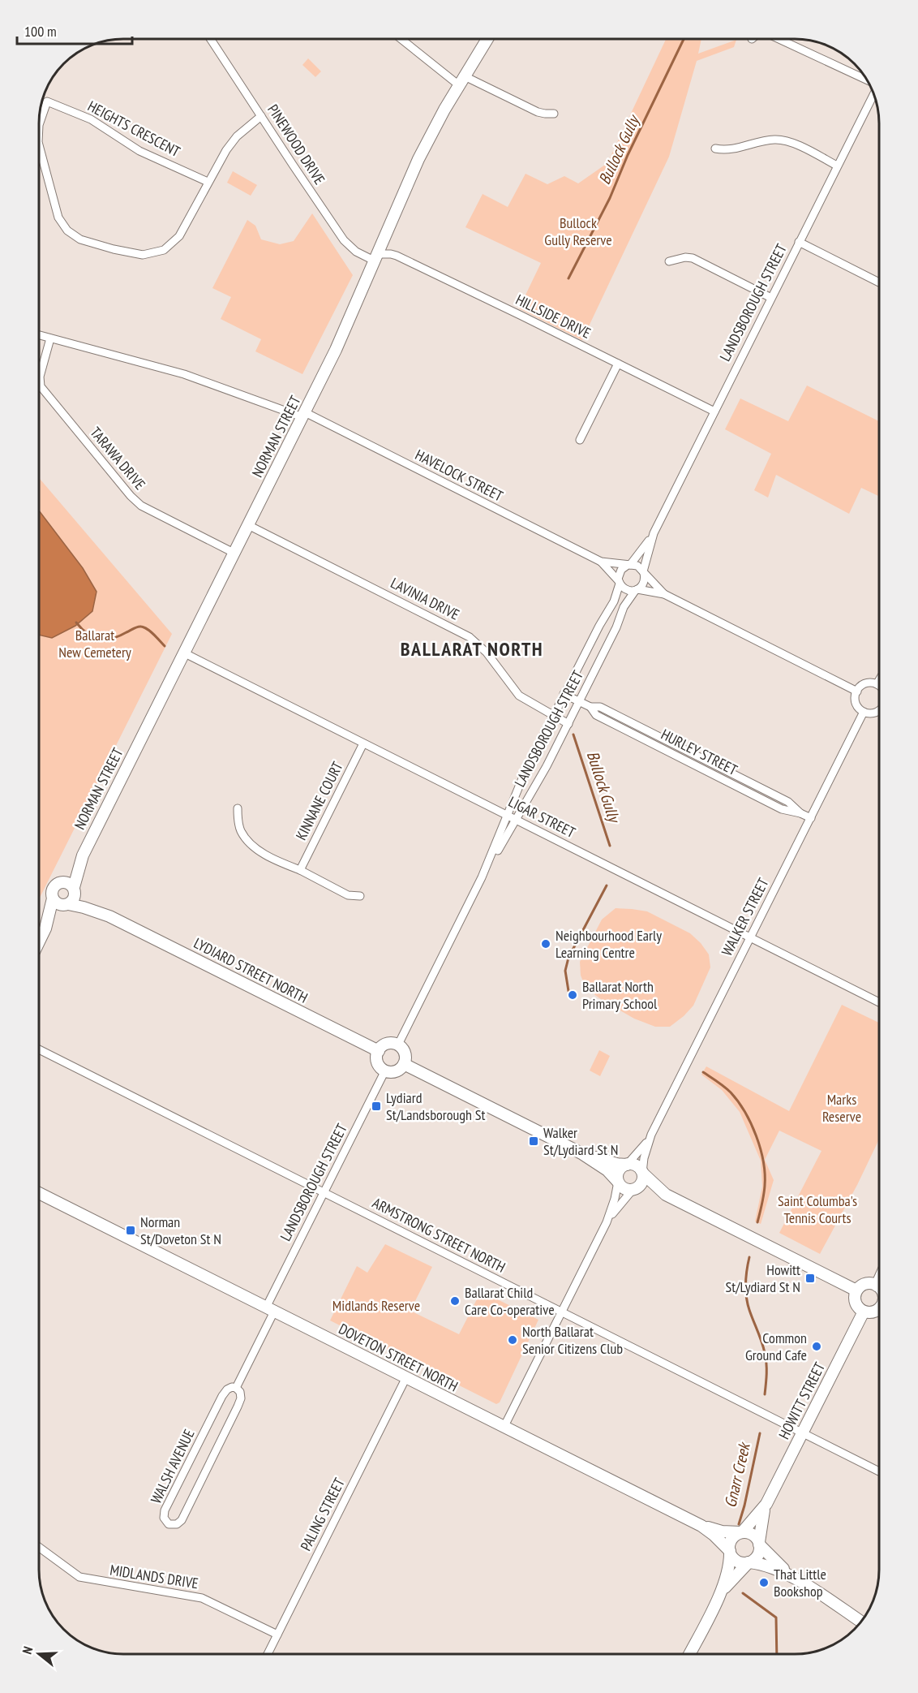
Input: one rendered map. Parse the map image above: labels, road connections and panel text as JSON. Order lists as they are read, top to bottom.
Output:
{
  "streets": {
    "street": [
      "HEIGHTS CRESCENT",
      "PINEWOOD DRIVE",
      "LANDSBOROUGH STREET",
      "HILLSIDE DRIVE",
      "NORMAN STREET",
      "TARAWA DRIVE",
      "HAVELOCK STREET",
      "LAVINIA DRIVE",
      "HURLEY STREET",
      "KINNANE COURT",
      "LIGAR STREET",
      "WALKER STREET",
      "LYDIARD STREET NORTH",
      "ARMSTRONG STREET NORTH",
      "DOVETON STREET NORTH",
      "HOWITT STREET",
      "WALSH AVENUE",
      "PALING STREET",
      "MIDLANDS DRIVE"
    ]
  },
  "crossings": [
    ["HEIGHTS CRESCENT", "PINEWOOD DRIVE"],
    ["PINEWOOD DRIVE", "HILLSIDE DRIVE"],
    ["PINEWOOD DRIVE", "NORMAN STREET"],
    ["LANDSBOROUGH STREET", "HILLSIDE DRIVE"],
    ["LANDSBOROUGH STREET", "HAVELOCK STREET"],
    ["LANDSBOROUGH STREET", "LAVINIA DRIVE"],
    ["LANDSBOROUGH STREET", "HURLEY STREET"],
    ["LANDSBOROUGH STREET", "LIGAR STREET"],
    ["LANDSBOROUGH STREET", "LYDIARD STREET NORTH"],
    ["LANDSBOROUGH STREET", "ARMSTRONG STREET NORTH"],
    ["LANDSBOROUGH STREET", "DOVETON STREET NORTH"],
    ["LANDSBOROUGH STREET", "WALSH AVENUE"],
    ["HILLSIDE DRIVE", "NORMAN STREET"],
    ["NORMAN STREET", "TARAWA DRIVE"],
    ["NORMAN STREET", "HAVELOCK STREET"],
    ["NORMAN STREET", "LAVINIA DRIVE"],
    ["NORMAN STREET", "LIGAR STREET"],
    ["NORMAN STREET", "LYDIARD STREET NORTH"],
    ["TARAWA DRIVE", "HAVELOCK STREET"],
    ["HURLEY STREET", "WALKER STREET"],
    ["KINNANE COURT", "LIGAR STREET"],
    ["LIGAR STREET", "WALKER STREET"],
    ["ARMSTRONG STREET NORTH", "HOWITT STREET"],
    ["DOVETON STREET NORTH", "HOWITT STREET"],
    ["DOVETON STREET NORTH", "WALSH AVENUE"],
    ["DOVETON STREET NORTH", "PALING STREET"],
    ["PALING STREET", "MIDLANDS DRIVE"]
  ],
  "districts": ["BALLARAT NORTH"],
  "water": ["Bullock Gully", "Gnarr Creek"],
  "parks": [
    "Bullock Gully Reserve",
    "Ballarat New Cemetery",
    "Marks Reserve",
    "Saint Columba's Tennis Courts",
    "Midlands Reserve"
  ],
  "places": {
    "other": [
      "Neighbourhood Early Learning Centre",
      "Ballarat North Primary School",
      "Ballarat Child Care Co-operative",
      "North Ballarat Senior Citizens Club",
      "Common Ground Cafe",
      "That Little Bookshop"
    ],
    "transit": [
      "Lydiard St/Landsborough St",
      "Walker St/Lydiard St N",
      "Norman St/Doveton St N",
      "Howitt St/Lydiard St N"
    ]
  },
  "scale_bar": "100 m",
  "north": "left"
}
